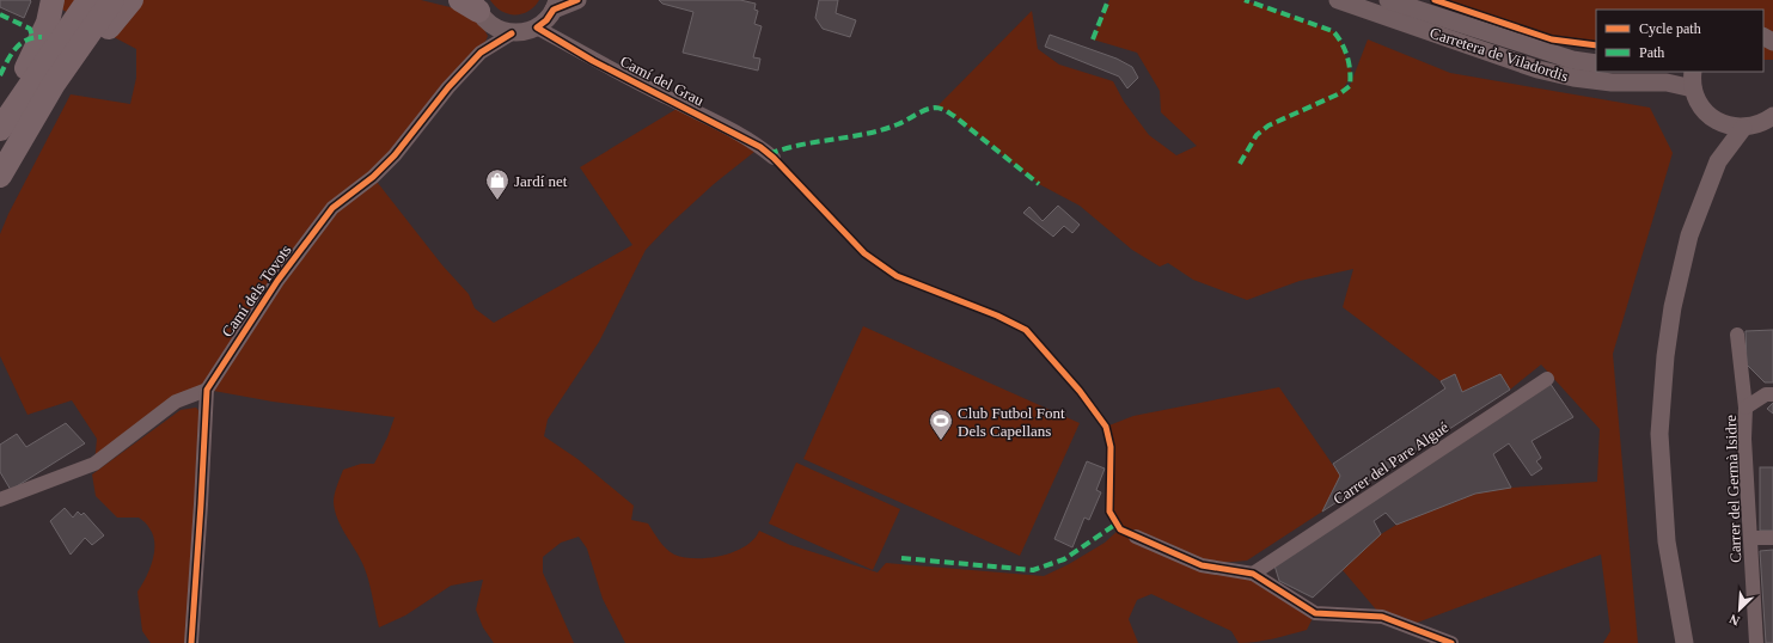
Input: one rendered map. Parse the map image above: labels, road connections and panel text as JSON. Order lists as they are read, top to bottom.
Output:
{
  "streets": {
    "street": [
      "Carretera de Viladordis",
      "Camí del Grau",
      "Camí dels Tovots",
      "Carrer del Pare Algué",
      "Carrer del Germà Isidre"
    ]
  },
  "places": {
    "shop": ["Jardí net"],
    "sports": ["Club Futbol Font Dels Capellans"]
  },
  "legend": ["Cycle path", "Path"],
  "north": "bottom left"
}
